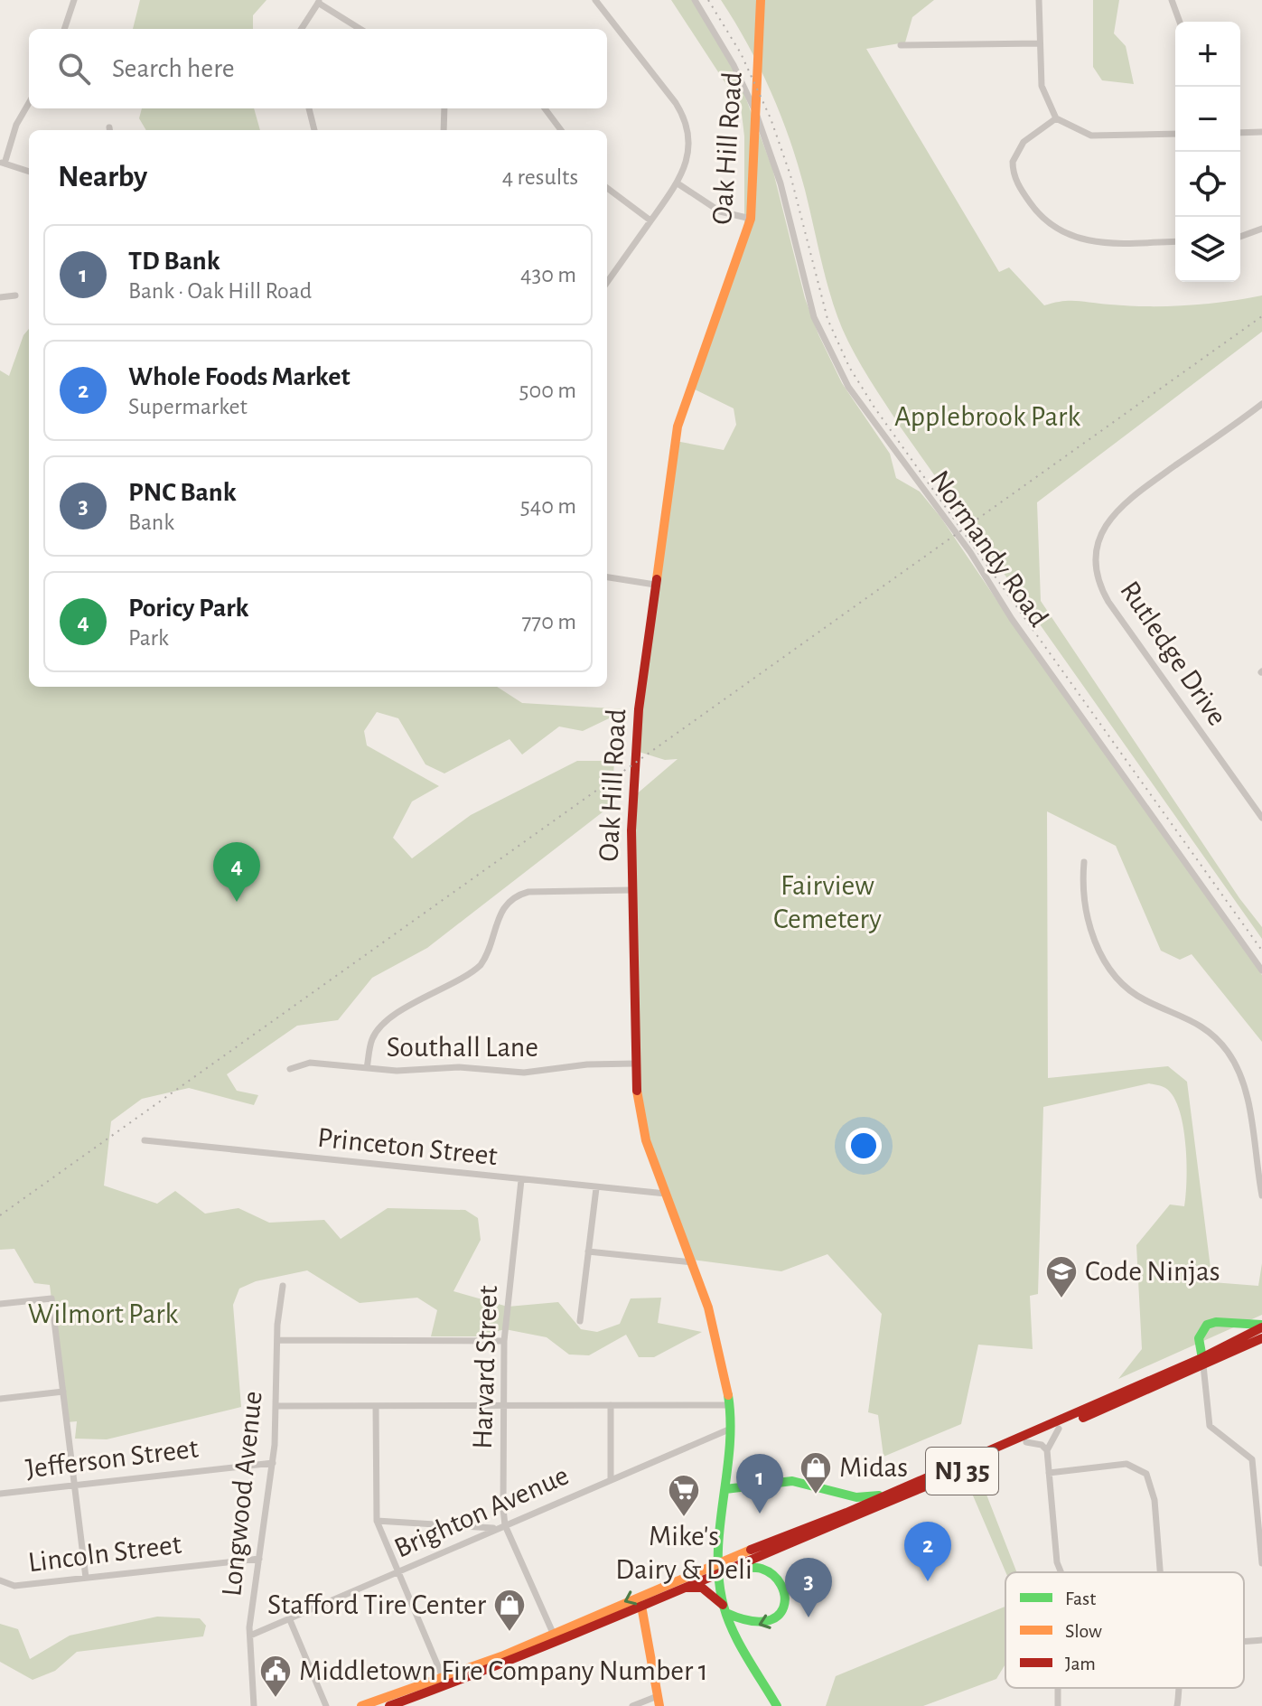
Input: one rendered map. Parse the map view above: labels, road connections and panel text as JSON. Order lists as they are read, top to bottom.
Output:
{
  "streets": {
    "main road": ["Oak Hill Road", "NJ 35"],
    "street": [
      "Normandy Road",
      "Rutledge Drive",
      "Southall Lane",
      "Princeton Street",
      "Harvard Street",
      "Jefferson Street",
      "Longwood Avenue",
      "Brighton Avenue",
      "Lincoln Street"
    ]
  },
  "crossings": [
    ["Oak Hill Road", "Normandy Road"],
    ["Oak Hill Road", "Southall Lane"],
    ["Oak Hill Road", "Princeton Street"],
    ["Oak Hill Road", "NJ 35"],
    ["Oak Hill Road", "Brighton Avenue"],
    ["Princeton Street", "Harvard Street"],
    ["Harvard Street", "NJ 35"],
    ["Harvard Street", "Brighton Avenue"],
    ["Jefferson Street", "Longwood Avenue"],
    ["Longwood Avenue", "Brighton Avenue"],
    ["Longwood Avenue", "Lincoln Street"]
  ],
  "parks": ["Applebrook Park", "Fairview Cemetery", "Wilmort Park"],
  "places": {
    "school or university": ["Code Ninjas"],
    "shop": ["Midas", "Stafford Tire Center"],
    "supermarket": ["Mike's Dairy & Deli"],
    "public building": ["Middletown Fire Company Number 1"]
  },
  "legend": ["Fast", "Slow", "Jam"],
  "page": {
    "map_buttons": ["+", "−"],
    "search": "Search here",
    "heading": ["Nearby", "4 results"],
    "list": [
      {
        "mark": "1",
        "name": "TD Bank",
        "note": "Bank · Oak Hill Road",
        "value": "430 m"
      },
      {
        "mark": "2",
        "name": "Whole Foods Market",
        "note": "Supermarket",
        "value": "500 m"
      },
      {
        "mark": "3",
        "name": "PNC Bank",
        "note": "Bank",
        "value": "540 m"
      },
      {
        "mark": "4",
        "name": "Poricy Park",
        "note": "Park",
        "value": "770 m"
      }
    ],
    "pins": [
      "4",
      "1",
      "2",
      "3"
    ]
  }
}
